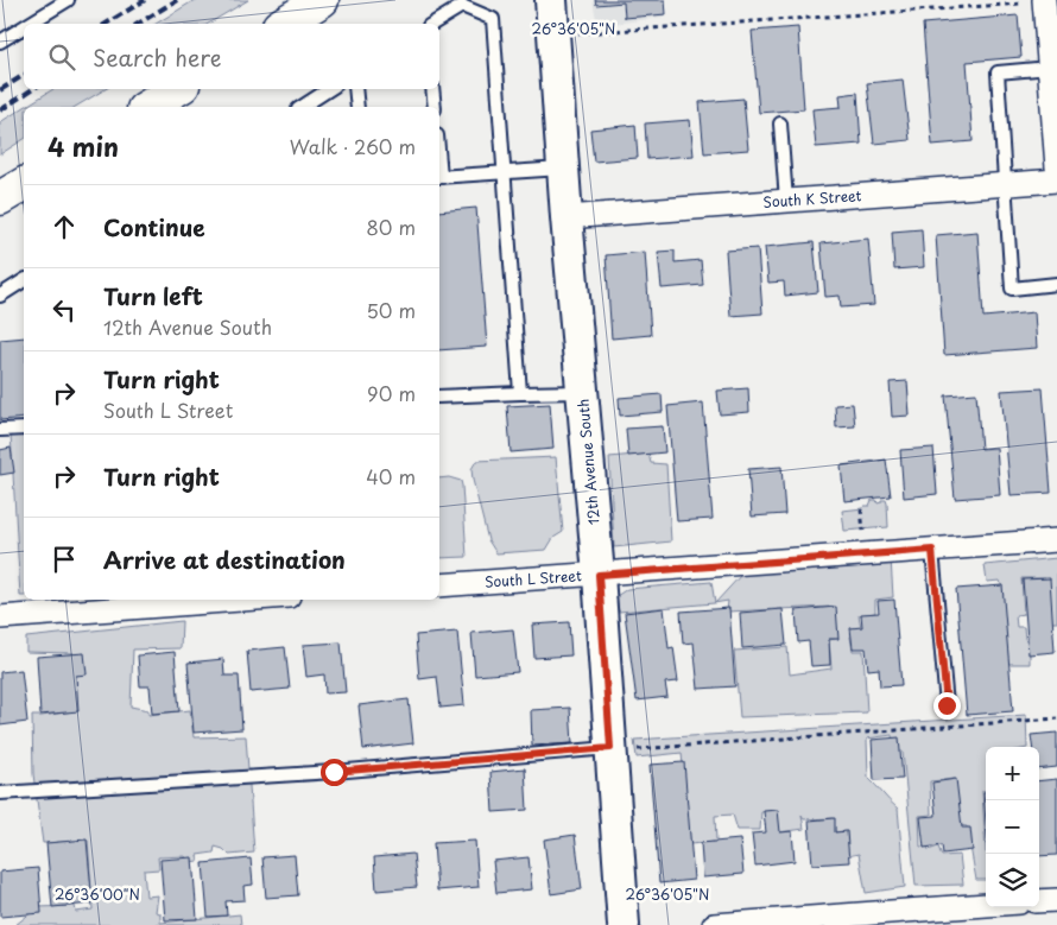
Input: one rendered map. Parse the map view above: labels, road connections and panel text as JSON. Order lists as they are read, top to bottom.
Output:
{
  "streets": {
    "street": ["South K Street", "12th Avenue South", "South L Street"]
  },
  "crossings": [
    ["South K Street", "12th Avenue South"],
    ["12th Avenue South", "South L Street"]
  ],
  "page": {
    "search": "Search here",
    "heading": ["4 min", "Walk · 260 m"],
    "list": [
      ["Continue", "80 m"],
      ["Turn left", "12th Avenue South", "50 m"],
      ["Turn right", "South L Street", "90 m"],
      ["Turn right", "40 m"],
      "Arrive at destination"
    ],
    "map_buttons": ["+", "−"]
  },
  "coordinates": ["26°36'05\"N", "26°36'00\"N"]
}
